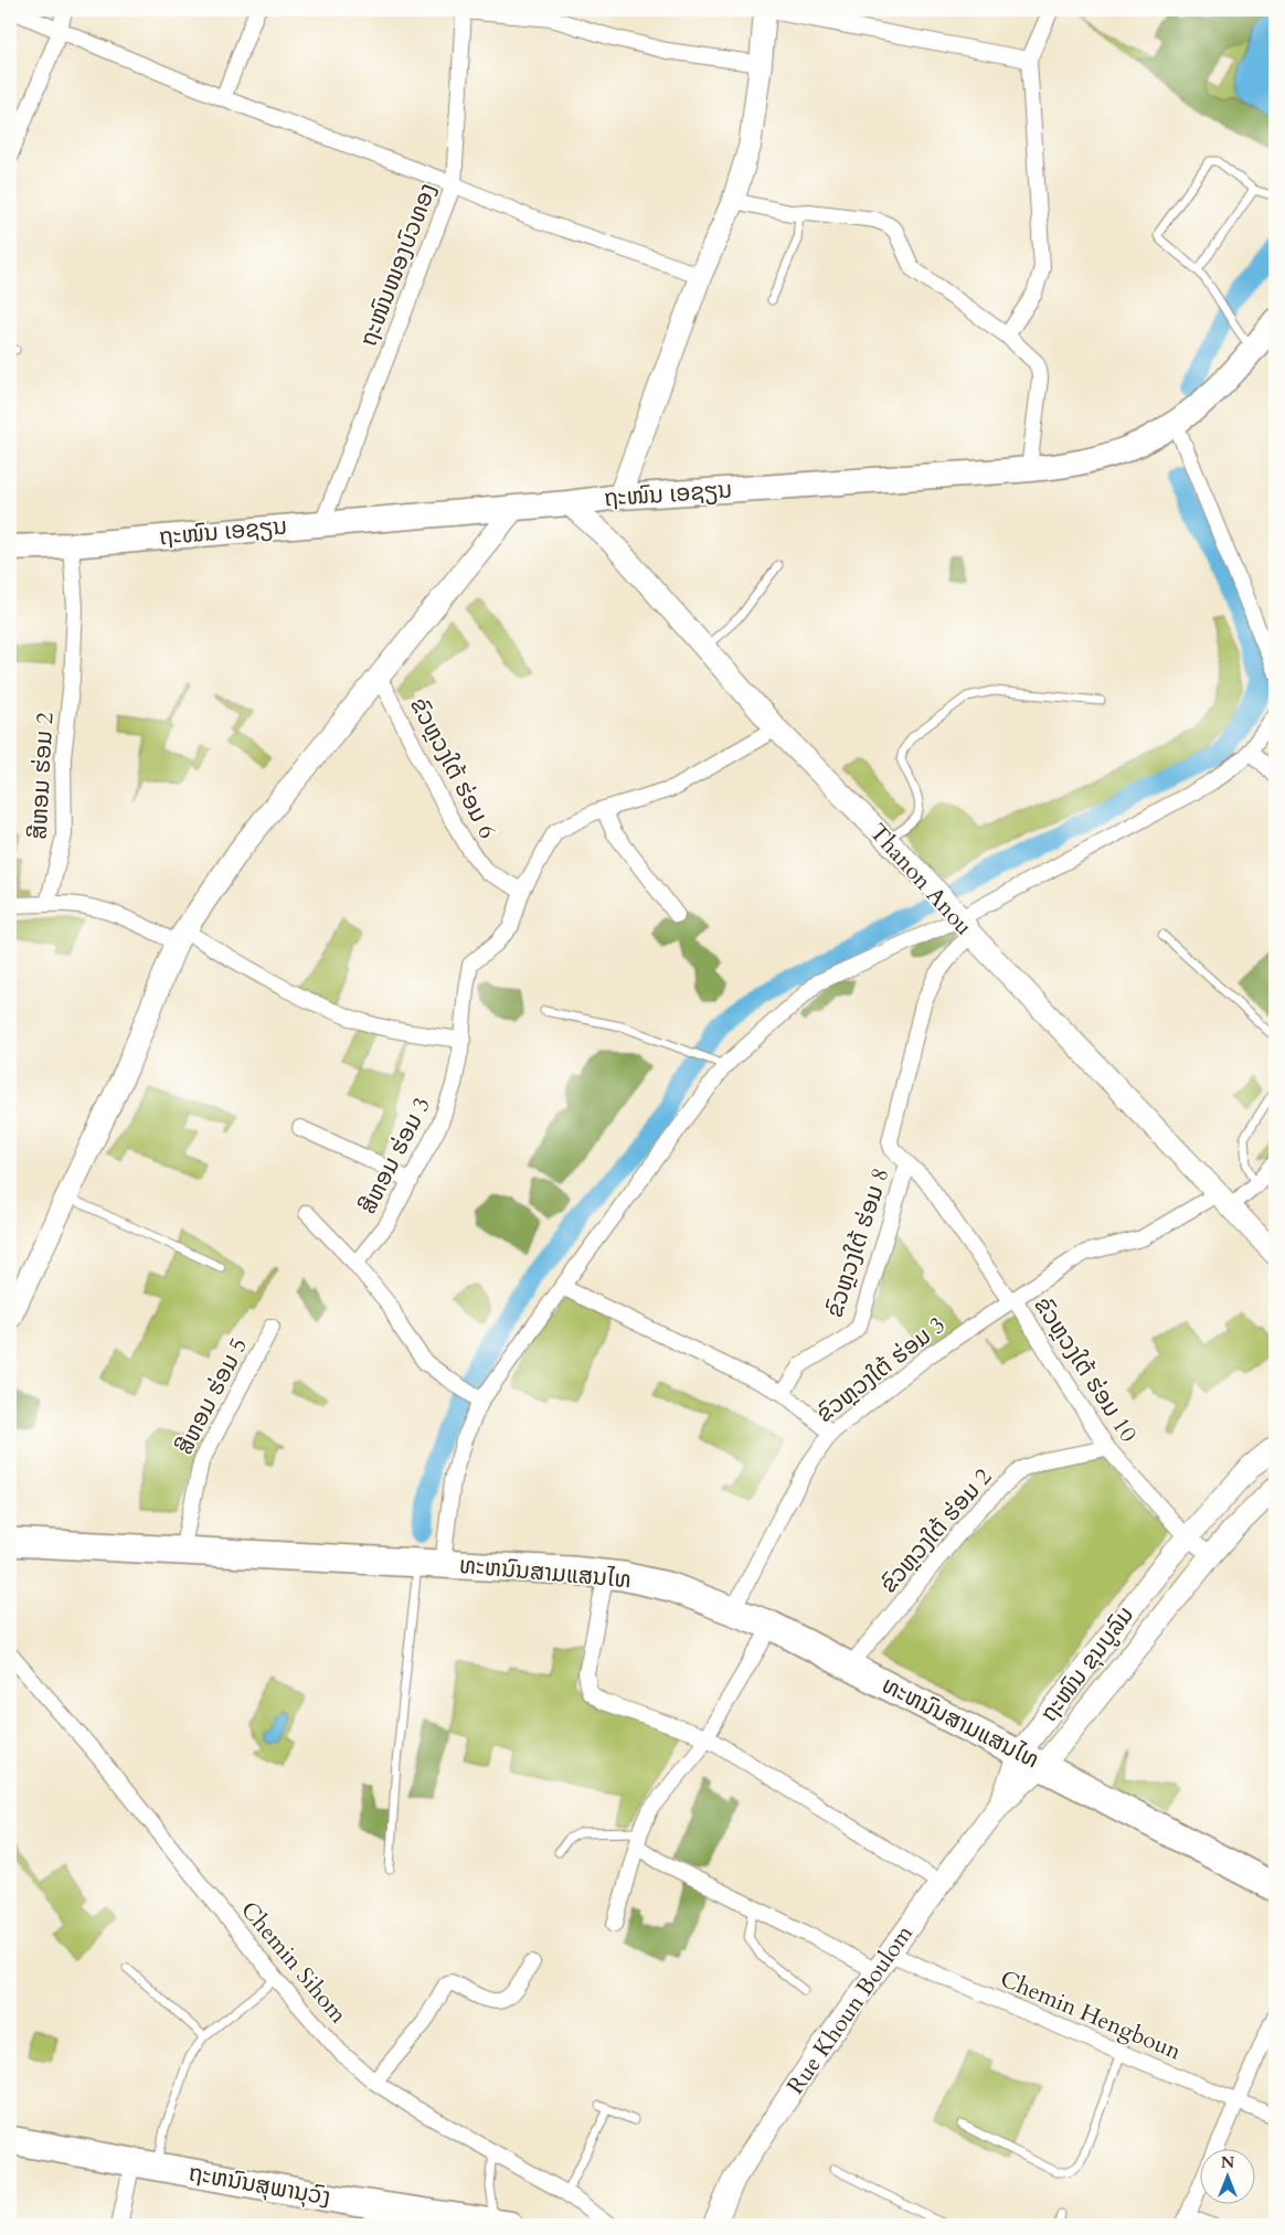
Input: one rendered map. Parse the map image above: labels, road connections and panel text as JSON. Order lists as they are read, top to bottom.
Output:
{
  "streets": {
    "highway": ["ທະຫນົນສາມແສນໄທ", "ຖະຫນົນສຸພານຸວົງ"],
    "main road": ["ຖະໜົນ ເອຊຽນ"],
    "street": [
      "ຖະໜົນໜອງບົວທອງ",
      "ຂົວຫຼວງໃຕ້ ຮ່ອມ 6",
      "ສີຫອມ ຮ່ອມ 2",
      "Thanon Anou",
      "ສີຫອມ ຮ່ອມ 3",
      "ຂົວຫຼວງໃຕ້ ຮ່ອມ 8",
      "ຂົວຫຼວງໃຕ້ ຮ່ອມ 3",
      "ຂົວຫຼວງໃຕ້ ຮ່ອມ 10",
      "ສີຫອມ ຮ່ອມ 5",
      "ຂົວຫຼວງໃຕ້ ຮ່ອມ 2",
      "ຖະໜົນ ຂຸນບູລົມ",
      "Chemin Sihom",
      "Rue Khoun Boulom",
      "Chemin Hengboun"
    ]
  },
  "crossings": [
    ["ຖະໜົນໜອງບົວທອງ", "ຖະໜົນ ເອຊຽນ"],
    ["ຖະໜົນ ເອຊຽນ", "ສີຫອມ ຮ່ອມ 2"],
    ["ຖະໜົນ ເອຊຽນ", "Thanon Anou"],
    ["ຂົວຫຼວງໃຕ້ ຮ່ອມ 6", "ສີຫອມ ຮ່ອມ 3"],
    ["Thanon Anou", "ສີຫອມ ຮ່ອມ 3"],
    ["Thanon Anou", "ຂົວຫຼວງໃຕ້ ຮ່ອມ 8"],
    ["Thanon Anou", "ຂົວຫຼວງໃຕ້ ຮ່ອມ 10"],
    ["ຂົວຫຼວງໃຕ້ ຮ່ອມ 3", "ຂົວຫຼວງໃຕ້ ຮ່ອມ 10"],
    ["ຂົວຫຼວງໃຕ້ ຮ່ອມ 3", "ທະຫນົນສາມແສນໄທ"],
    ["ຂົວຫຼວງໃຕ້ ຮ່ອມ 10", "ຂົວຫຼວງໃຕ້ ຮ່ອມ 2"],
    ["ຂົວຫຼວງໃຕ້ ຮ່ອມ 10", "ຖະໜົນ ຂຸນບູລົມ"],
    ["ສີຫອມ ຮ່ອມ 5", "ທະຫນົນສາມແສນໄທ"],
    ["ຂົວຫຼວງໃຕ້ ຮ່ອມ 2", "ທະຫນົນສາມແສນໄທ"],
    ["ທະຫນົນສາມແສນໄທ", "ຖະໜົນ ຂຸນບູລົມ"],
    ["ຖະໜົນ ຂຸນບູລົມ", "Rue Khoun Boulom"],
    ["Rue Khoun Boulom", "Chemin Hengboun"]
  ],
  "north": "top"
}
